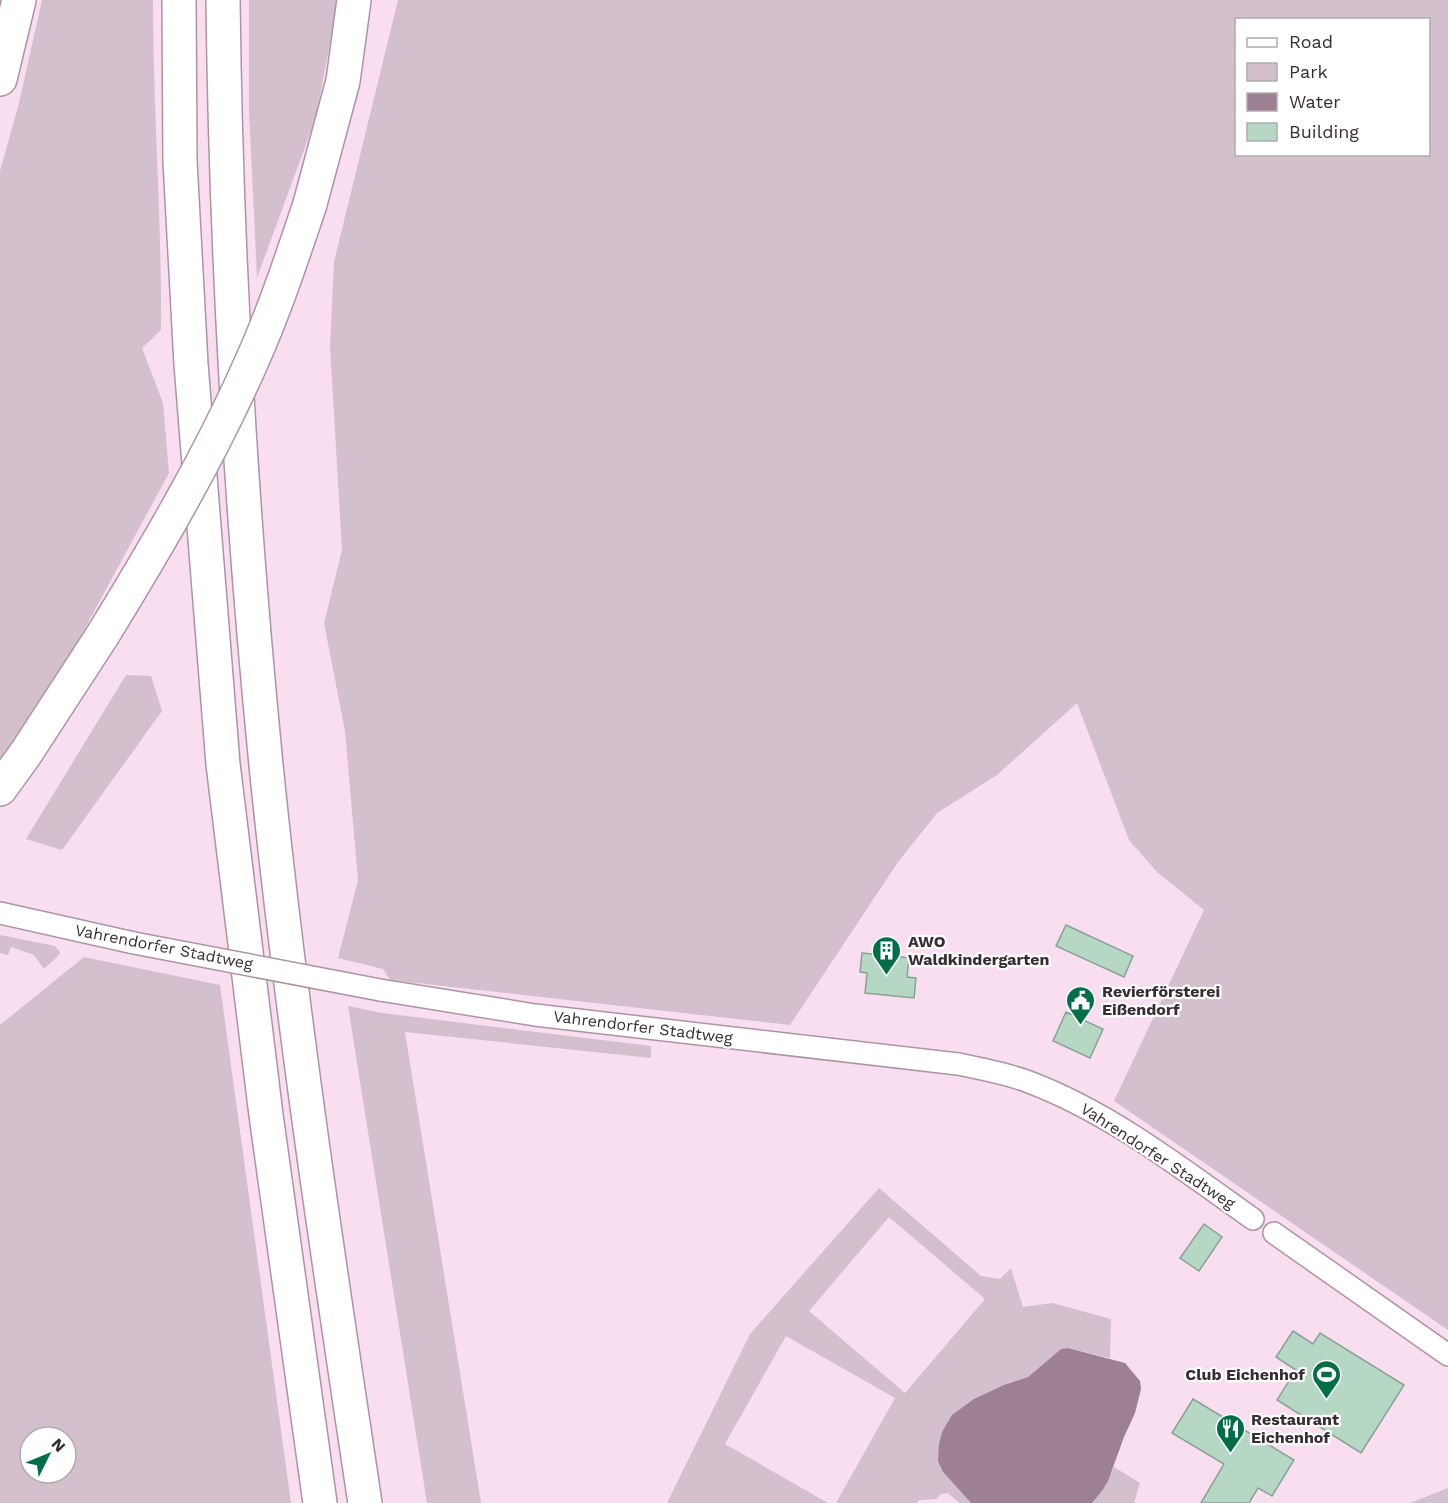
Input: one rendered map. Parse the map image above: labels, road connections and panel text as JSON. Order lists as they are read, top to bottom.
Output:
{
  "streets": {
    "street": ["Vahrendorfer Stadtweg"]
  },
  "places": {
    "building": ["AWO Waldkindergarten"],
    "public building": ["Revierförsterei Eißendorf"],
    "sports": ["Club Eichenhof"],
    "restaurant": ["Restaurant Eichenhof"]
  },
  "legend": [
    "Road",
    "Park",
    "Water",
    "Building"
  ],
  "north": "top right"
}
